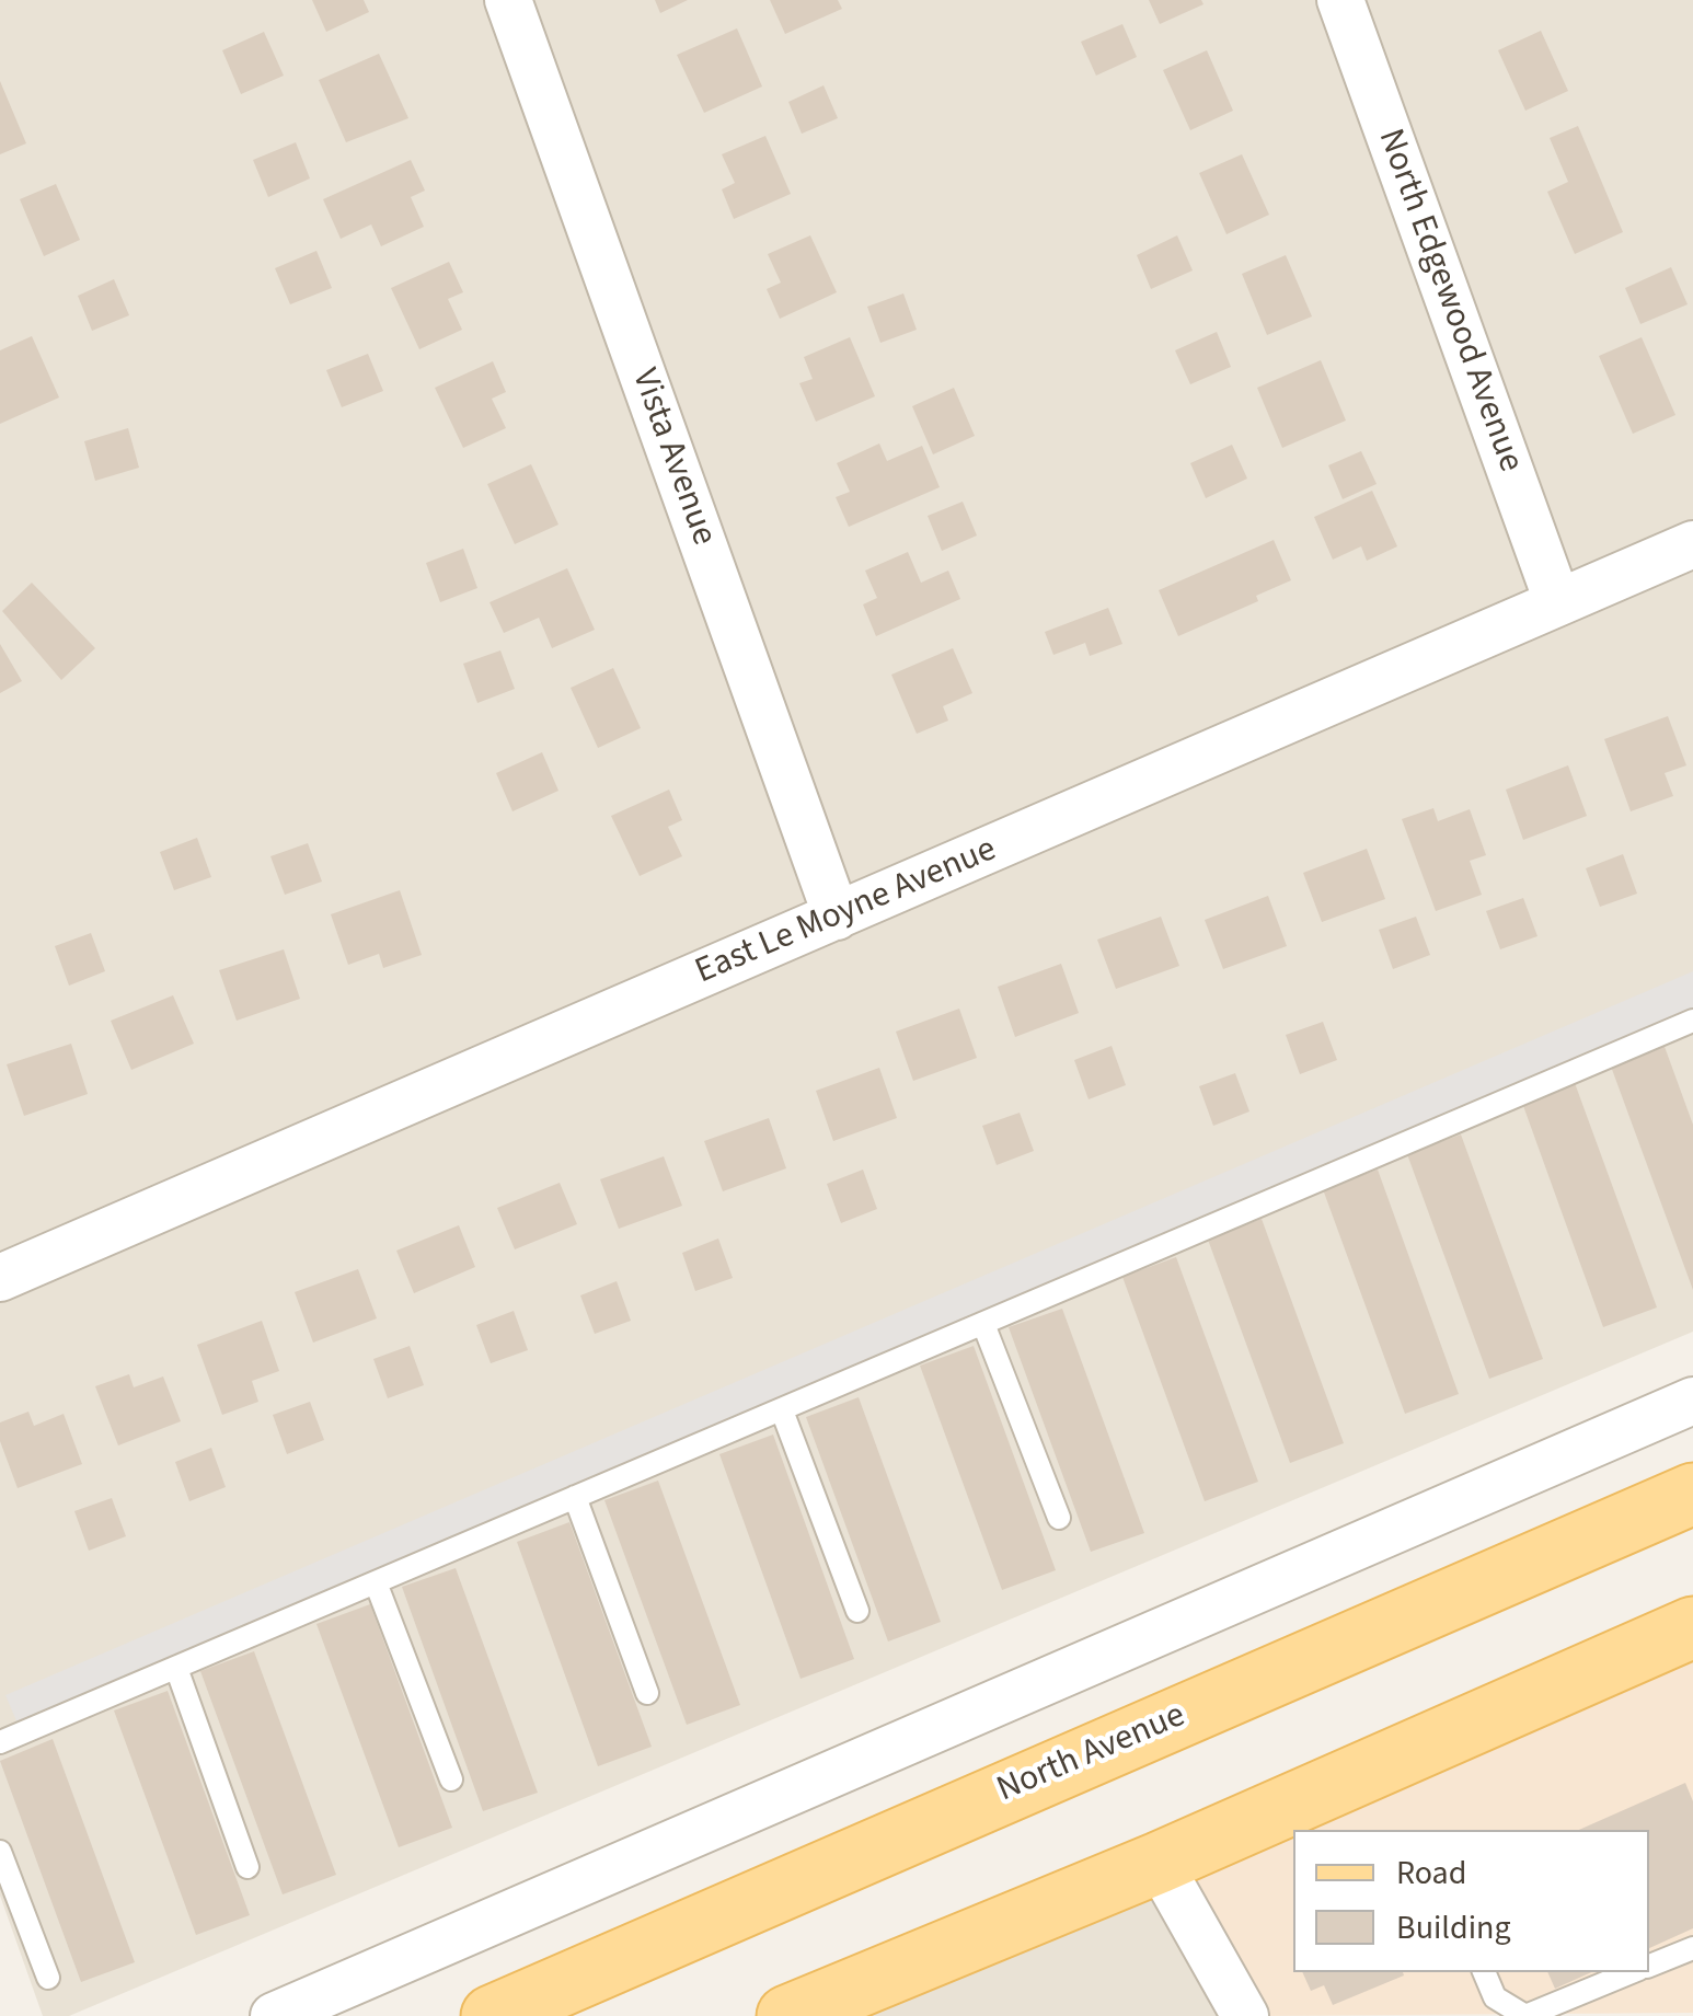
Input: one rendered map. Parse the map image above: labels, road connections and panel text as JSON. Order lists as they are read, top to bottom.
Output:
{
  "streets": {
    "main road": ["North Avenue"],
    "street": ["North Edgewood Avenue", "Vista Avenue", "East Le Moyne Avenue"]
  },
  "crossings": [
    ["North Edgewood Avenue", "East Le Moyne Avenue"],
    ["Vista Avenue", "East Le Moyne Avenue"]
  ],
  "legend": ["Road", "Building"]
}
